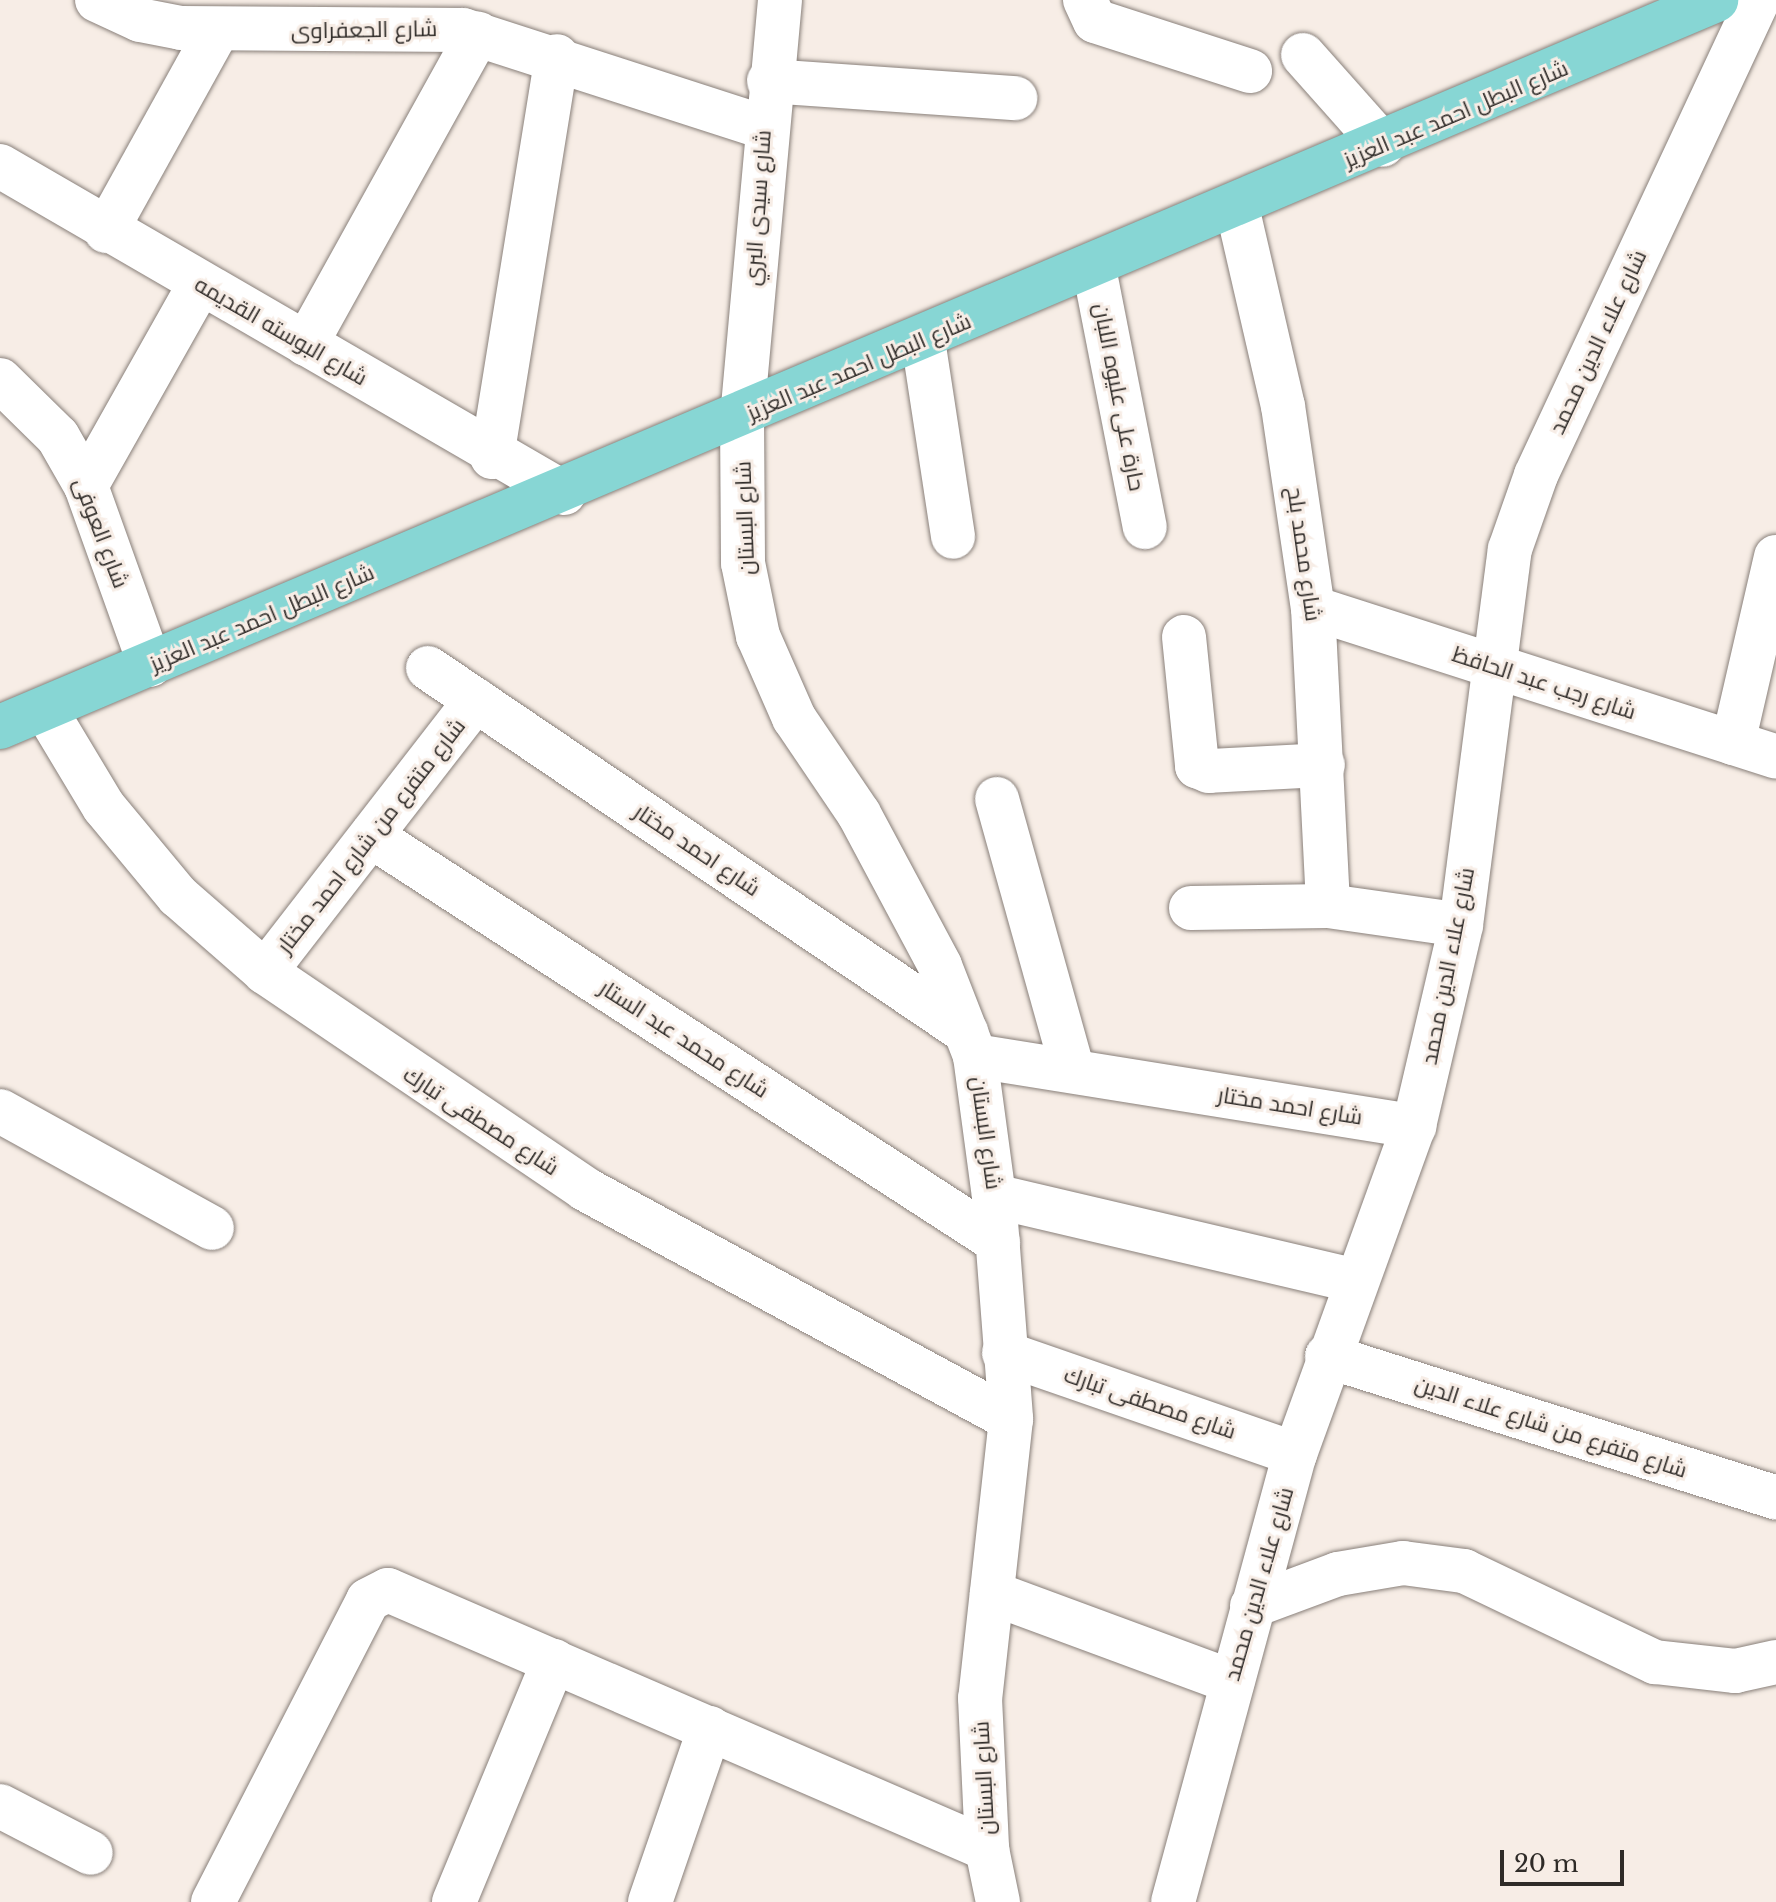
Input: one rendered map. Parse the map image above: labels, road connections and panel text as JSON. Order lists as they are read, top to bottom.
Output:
{
  "streets": {
    "main road": ["شارع البطل احمد عبد العزيز"],
    "street": [
      "شارع الجعفراوى",
      "شارع سيدى البري",
      "شارع البوسته القديمه",
      "شارع علاء الدين محمد",
      "حارة على عليوه اللبان",
      "شارع البستان",
      "شارع العوفى",
      "شارع محمد بلح",
      "شارع رجب عبد الحافظ",
      "شارع متفرع من شارع احمد مختار",
      "شارع احمد مختار",
      "شارع محمد عبد الستار",
      "شارع مصطفى تبارك",
      "شارع متفرع من شارع علاء الدين"
    ]
  },
  "crossings": [
    ["شارع الجعفراوى", "شارع سيدى البري"],
    ["شارع البطل احمد عبد العزيز", "شارع سيدى البري"],
    ["شارع البطل احمد عبد العزيز", "شارع البوسته القديمه"],
    ["شارع البطل احمد عبد العزيز", "حارة على عليوه اللبان"],
    ["شارع البطل احمد عبد العزيز", "شارع البستان"],
    ["شارع البطل احمد عبد العزيز", "شارع العوفى"],
    ["شارع البطل احمد عبد العزيز", "شارع محمد بلح"],
    ["شارع البطل احمد عبد العزيز", "شارع مصطفى تبارك"],
    ["شارع سيدى البري", "شارع البستان"],
    ["شارع علاء الدين محمد", "شارع رجب عبد الحافظ"],
    ["شارع علاء الدين محمد", "شارع احمد مختار"],
    ["شارع علاء الدين محمد", "شارع مصطفى تبارك"],
    ["شارع علاء الدين محمد", "شارع متفرع من شارع علاء الدين"],
    ["شارع البستان", "شارع احمد مختار"],
    ["شارع البستان", "شارع محمد عبد الستار"],
    ["شارع البستان", "شارع مصطفى تبارك"],
    ["شارع محمد بلح", "شارع رجب عبد الحافظ"],
    ["شارع متفرع من شارع احمد مختار", "شارع احمد مختار"],
    ["شارع متفرع من شارع احمد مختار", "شارع محمد عبد الستار"],
    ["شارع متفرع من شارع احمد مختار", "شارع مصطفى تبارك"]
  ],
  "scale_bar": "20 m"
}
